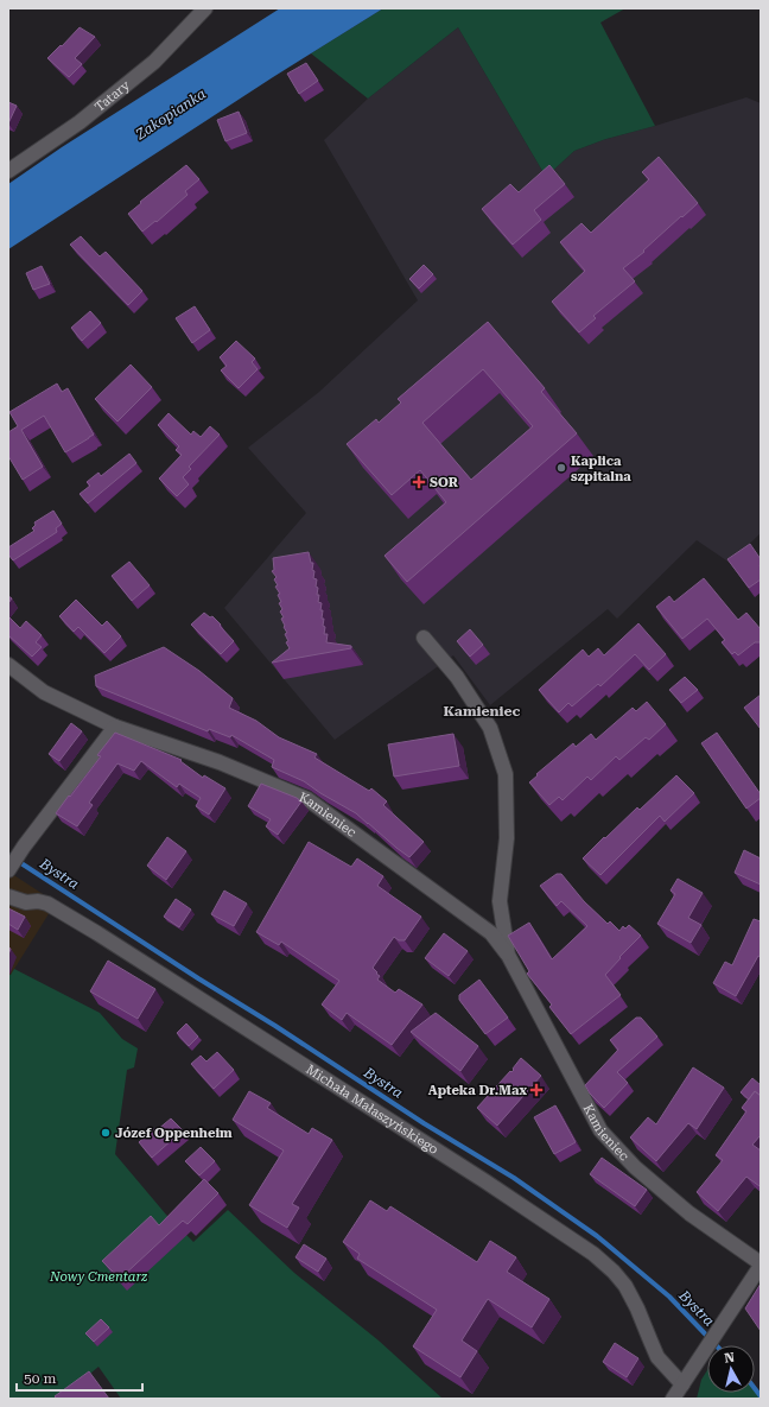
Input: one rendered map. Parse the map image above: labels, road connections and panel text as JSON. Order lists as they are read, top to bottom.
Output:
{
  "streets": {
    "street": ["Tatary", "Kamieniec", "Michała Małaszyńskiego"]
  },
  "districts": ["Kamieniec"],
  "water": ["Zakopianka", "Bystra"],
  "parks": ["Nowy Cmentarz"],
  "places": {
    "other": ["Kaplica szpitalna", "Józef Oppenheim"],
    "health": ["SOR", "Apteka Dr.Max"]
  },
  "scale_bar": "50 m",
  "north": "top"
}
